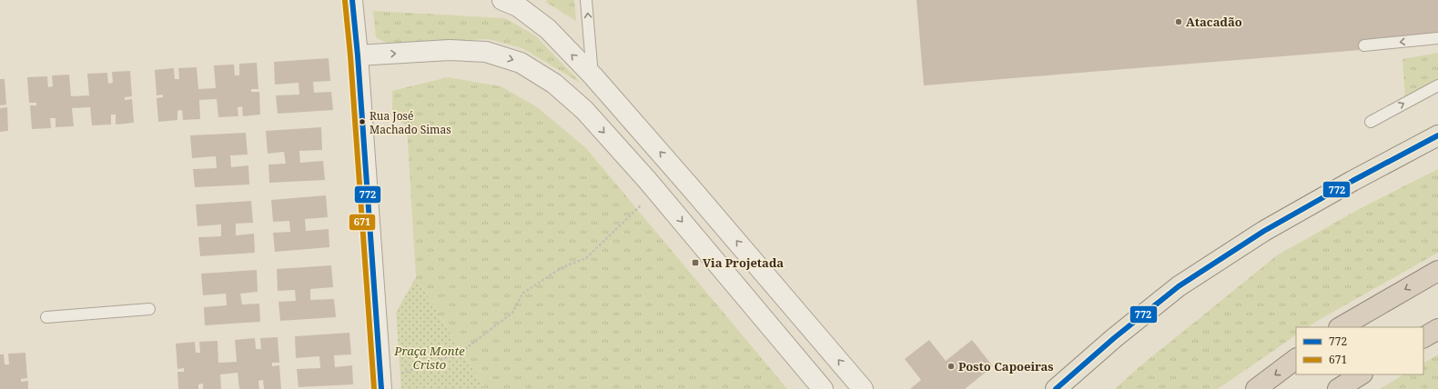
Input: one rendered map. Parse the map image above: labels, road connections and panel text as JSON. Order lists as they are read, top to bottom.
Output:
{
  "parks": ["Praça Monte Cristo"],
  "places": {
    "other": ["Atacadão", "Rua José Machado Simas", "Posto Capoeiras"],
    "transit": ["Via Projetada"]
  },
  "lines": ["transit line 772", "transit line 671"],
  "legend": ["772", "671"]
}
